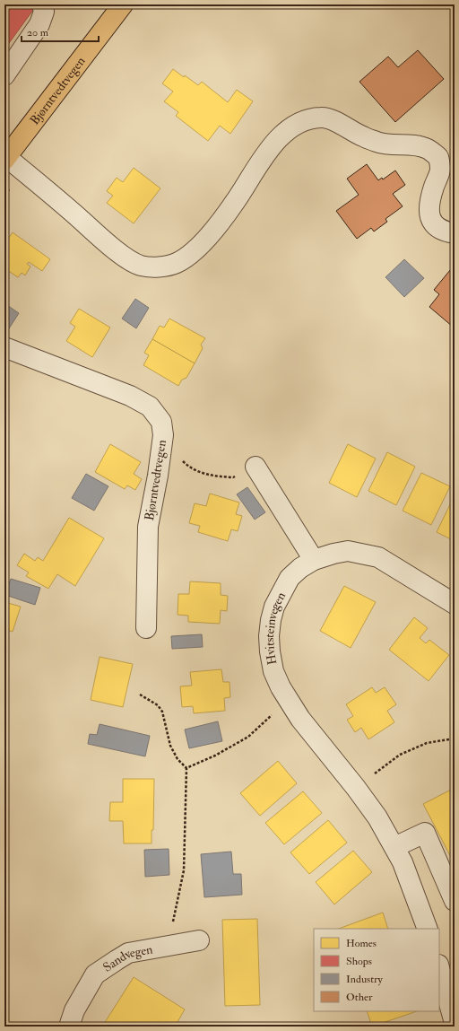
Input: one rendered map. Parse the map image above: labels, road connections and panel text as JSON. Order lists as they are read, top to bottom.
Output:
{
  "streets": {
    "main road": ["Bjørntvedtvegen"],
    "street": ["Hvitsteinvegen", "Sandvegen"]
  },
  "legend": [
    "Homes",
    "Shops",
    "Industry",
    "Other"
  ],
  "scale_bar": "20 m"
}
